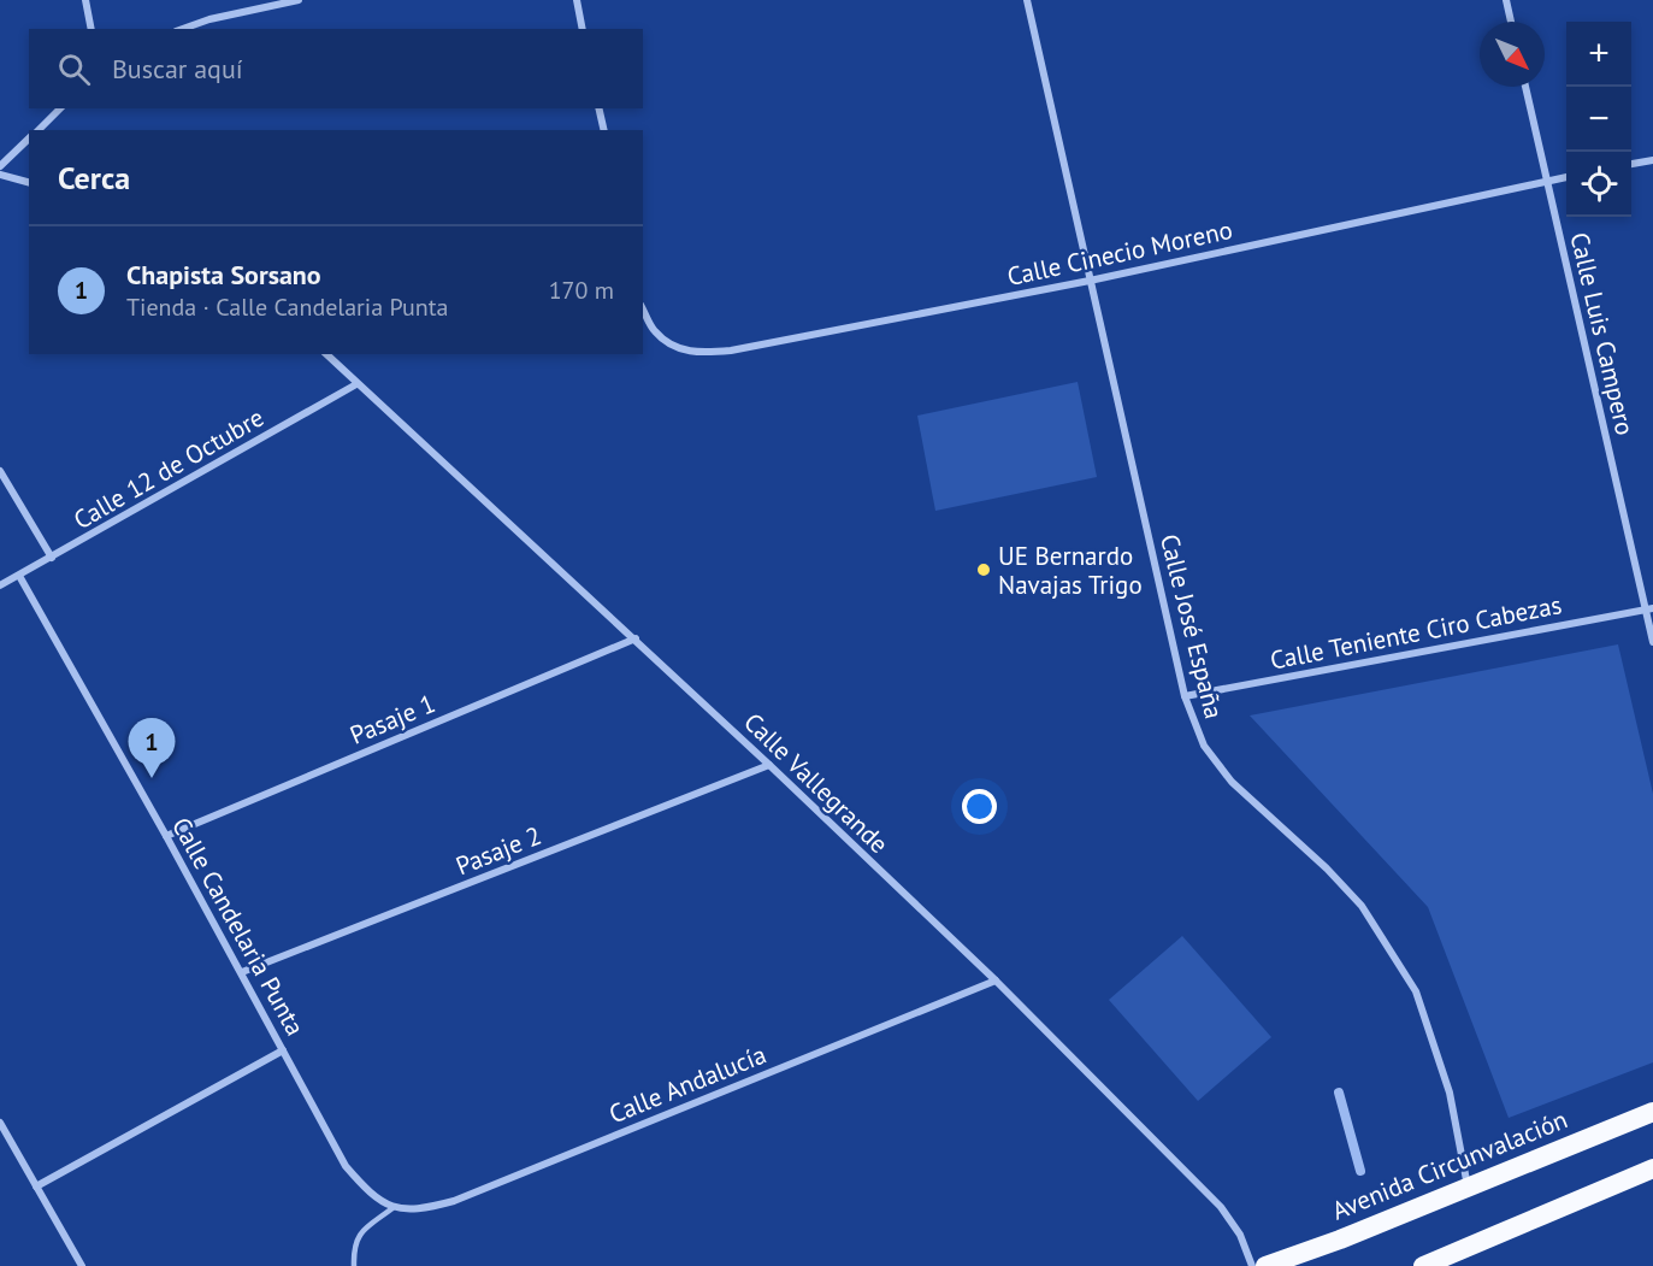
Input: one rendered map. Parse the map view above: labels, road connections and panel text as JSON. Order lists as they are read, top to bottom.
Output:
{
  "streets": {
    "highway": ["Avenida Circunvalación"],
    "street": [
      "Calle Cinecio Moreno",
      "Calle Luis Campero",
      "Calle 12 de Octubre",
      "Calle José España",
      "Calle Teniente Ciro Cabezas",
      "Pasaje 1",
      "Calle Vallegrande",
      "Pasaje 2",
      "Calle Candelaria Punta",
      "Calle Andalucía"
    ]
  },
  "crossings": [
    ["Calle Cinecio Moreno", "Calle Luis Campero"],
    ["Calle Cinecio Moreno", "Calle José España"],
    ["Calle Luis Campero", "Calle Teniente Ciro Cabezas"],
    ["Calle 12 de Octubre", "Calle Vallegrande"],
    ["Calle 12 de Octubre", "Calle Candelaria Punta"],
    ["Calle José España", "Calle Teniente Ciro Cabezas"],
    ["Calle José España", "Avenida Circunvalación"],
    ["Pasaje 1", "Calle Vallegrande"],
    ["Pasaje 1", "Calle Candelaria Punta"],
    ["Calle Vallegrande", "Pasaje 2"],
    ["Calle Vallegrande", "Calle Andalucía"],
    ["Pasaje 2", "Calle Candelaria Punta"],
    ["Calle Candelaria Punta", "Calle Andalucía"]
  ],
  "places": ["UE Bernardo Navajas Trigo"],
  "north": "bottom right",
  "page": {
    "map_buttons": ["+", "−"],
    "search": "Buscar aquí",
    "heading": "Cerca",
    "list": [
      {
        "mark": "1",
        "name": "Chapista Sorsano",
        "note": "Tienda · Calle Candelaria Punta",
        "value": "170 m"
      }
    ],
    "pins": "1"
  }
}
